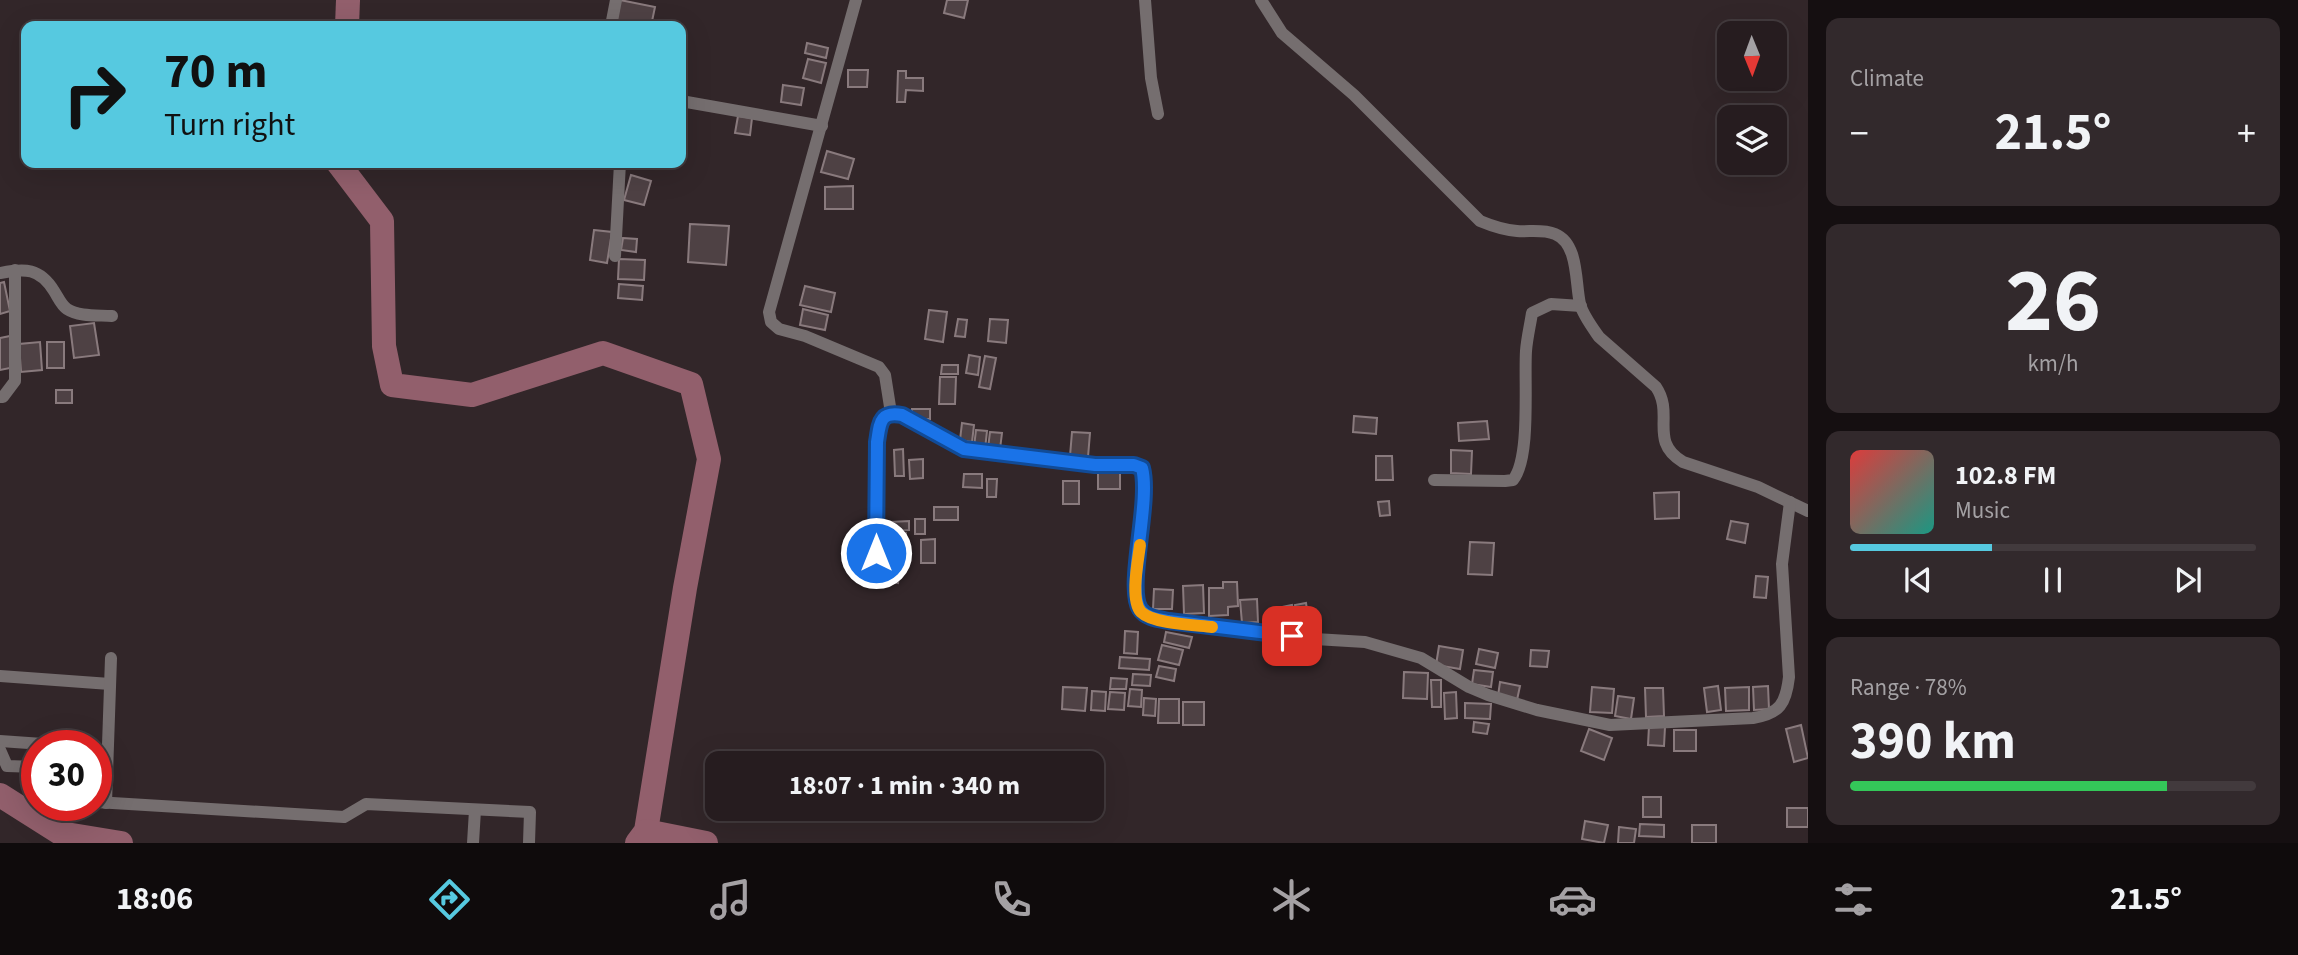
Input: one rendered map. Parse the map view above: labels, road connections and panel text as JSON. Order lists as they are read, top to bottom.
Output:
{
  "north": "bottom",
  "page": {
    "tile": [
      "Climate",
      ["26", "km/h"],
      ["Range · 78%", "390 km"]
    ],
    "turn": ["70 m", "Turn right"],
    "heat": ["−", "21.5°", "+"],
    "song": ["102.8 FM", "Music"],
    "limit": "30",
    "trip": "18:07 · 1 min · 340 m",
    "tabs": ["18:06", "21.5°"]
  }
}
